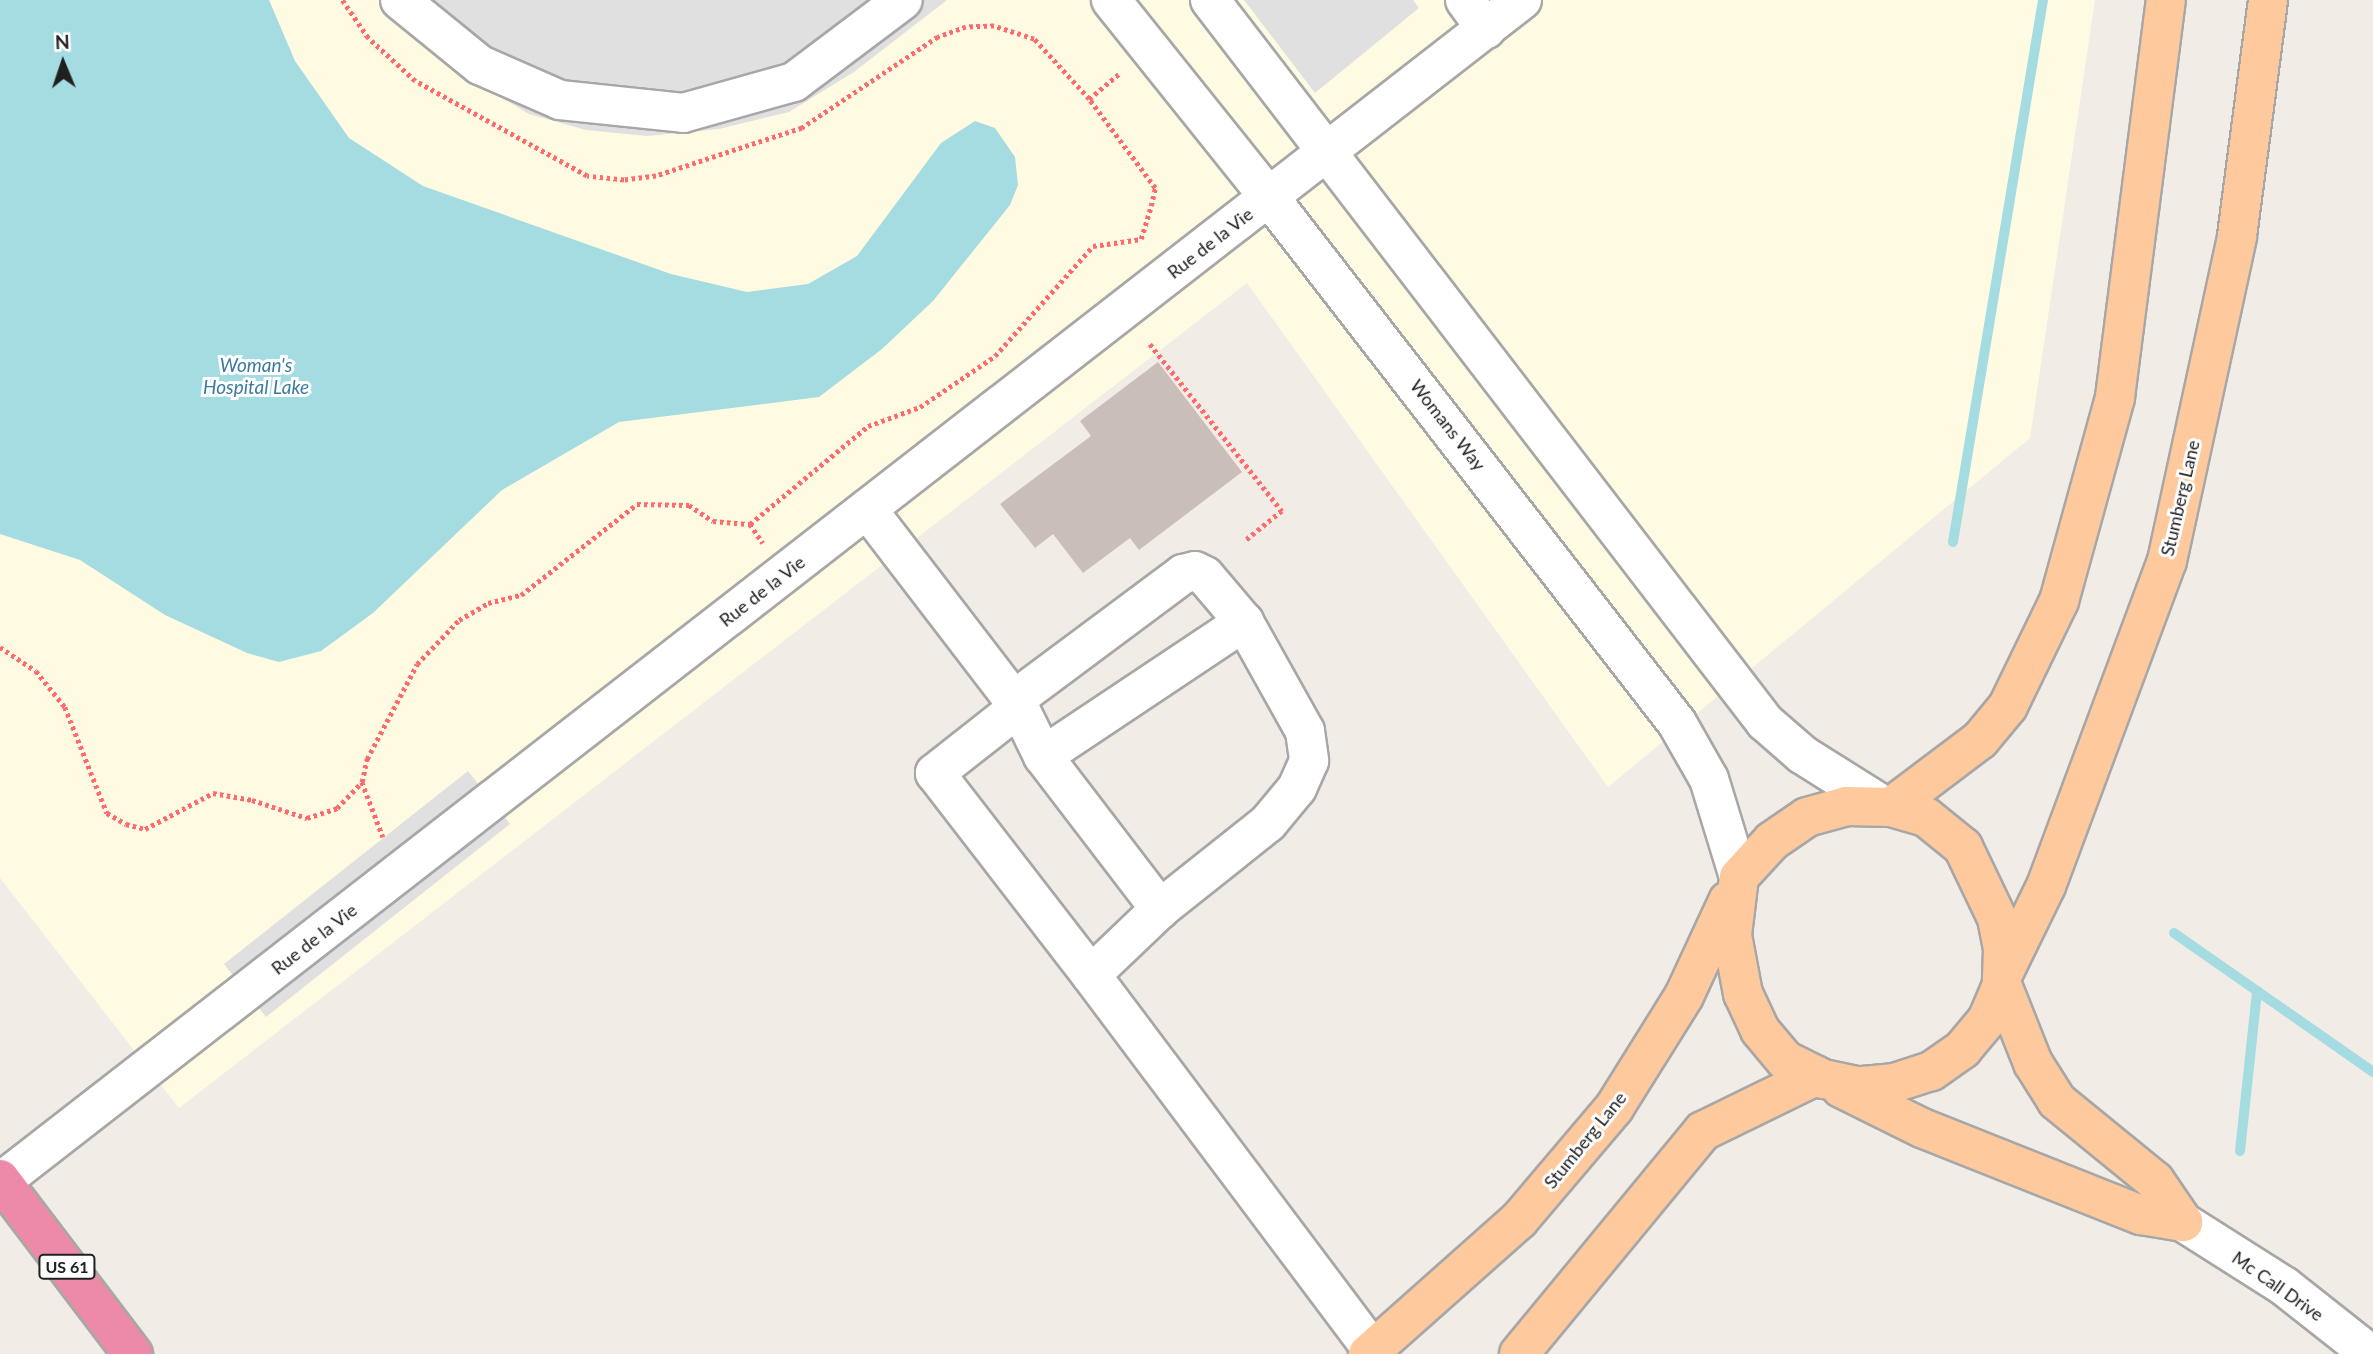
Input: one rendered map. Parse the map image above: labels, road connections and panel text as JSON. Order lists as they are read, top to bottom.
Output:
{
  "streets": {
    "highway": ["US 61"],
    "main road": ["Stumberg Lane"],
    "street": ["Rue de la Vie", "Womans Way", "Mc Call Drive"]
  },
  "crossings": [
    ["Rue de la Vie", "Womans Way"],
    ["Rue de la Vie", "US 61"],
    ["Womans Way", "Stumberg Lane"],
    ["Stumberg Lane", "Mc Call Drive"]
  ],
  "water": ["Woman's Hospital Lake"],
  "north": "top"
}
